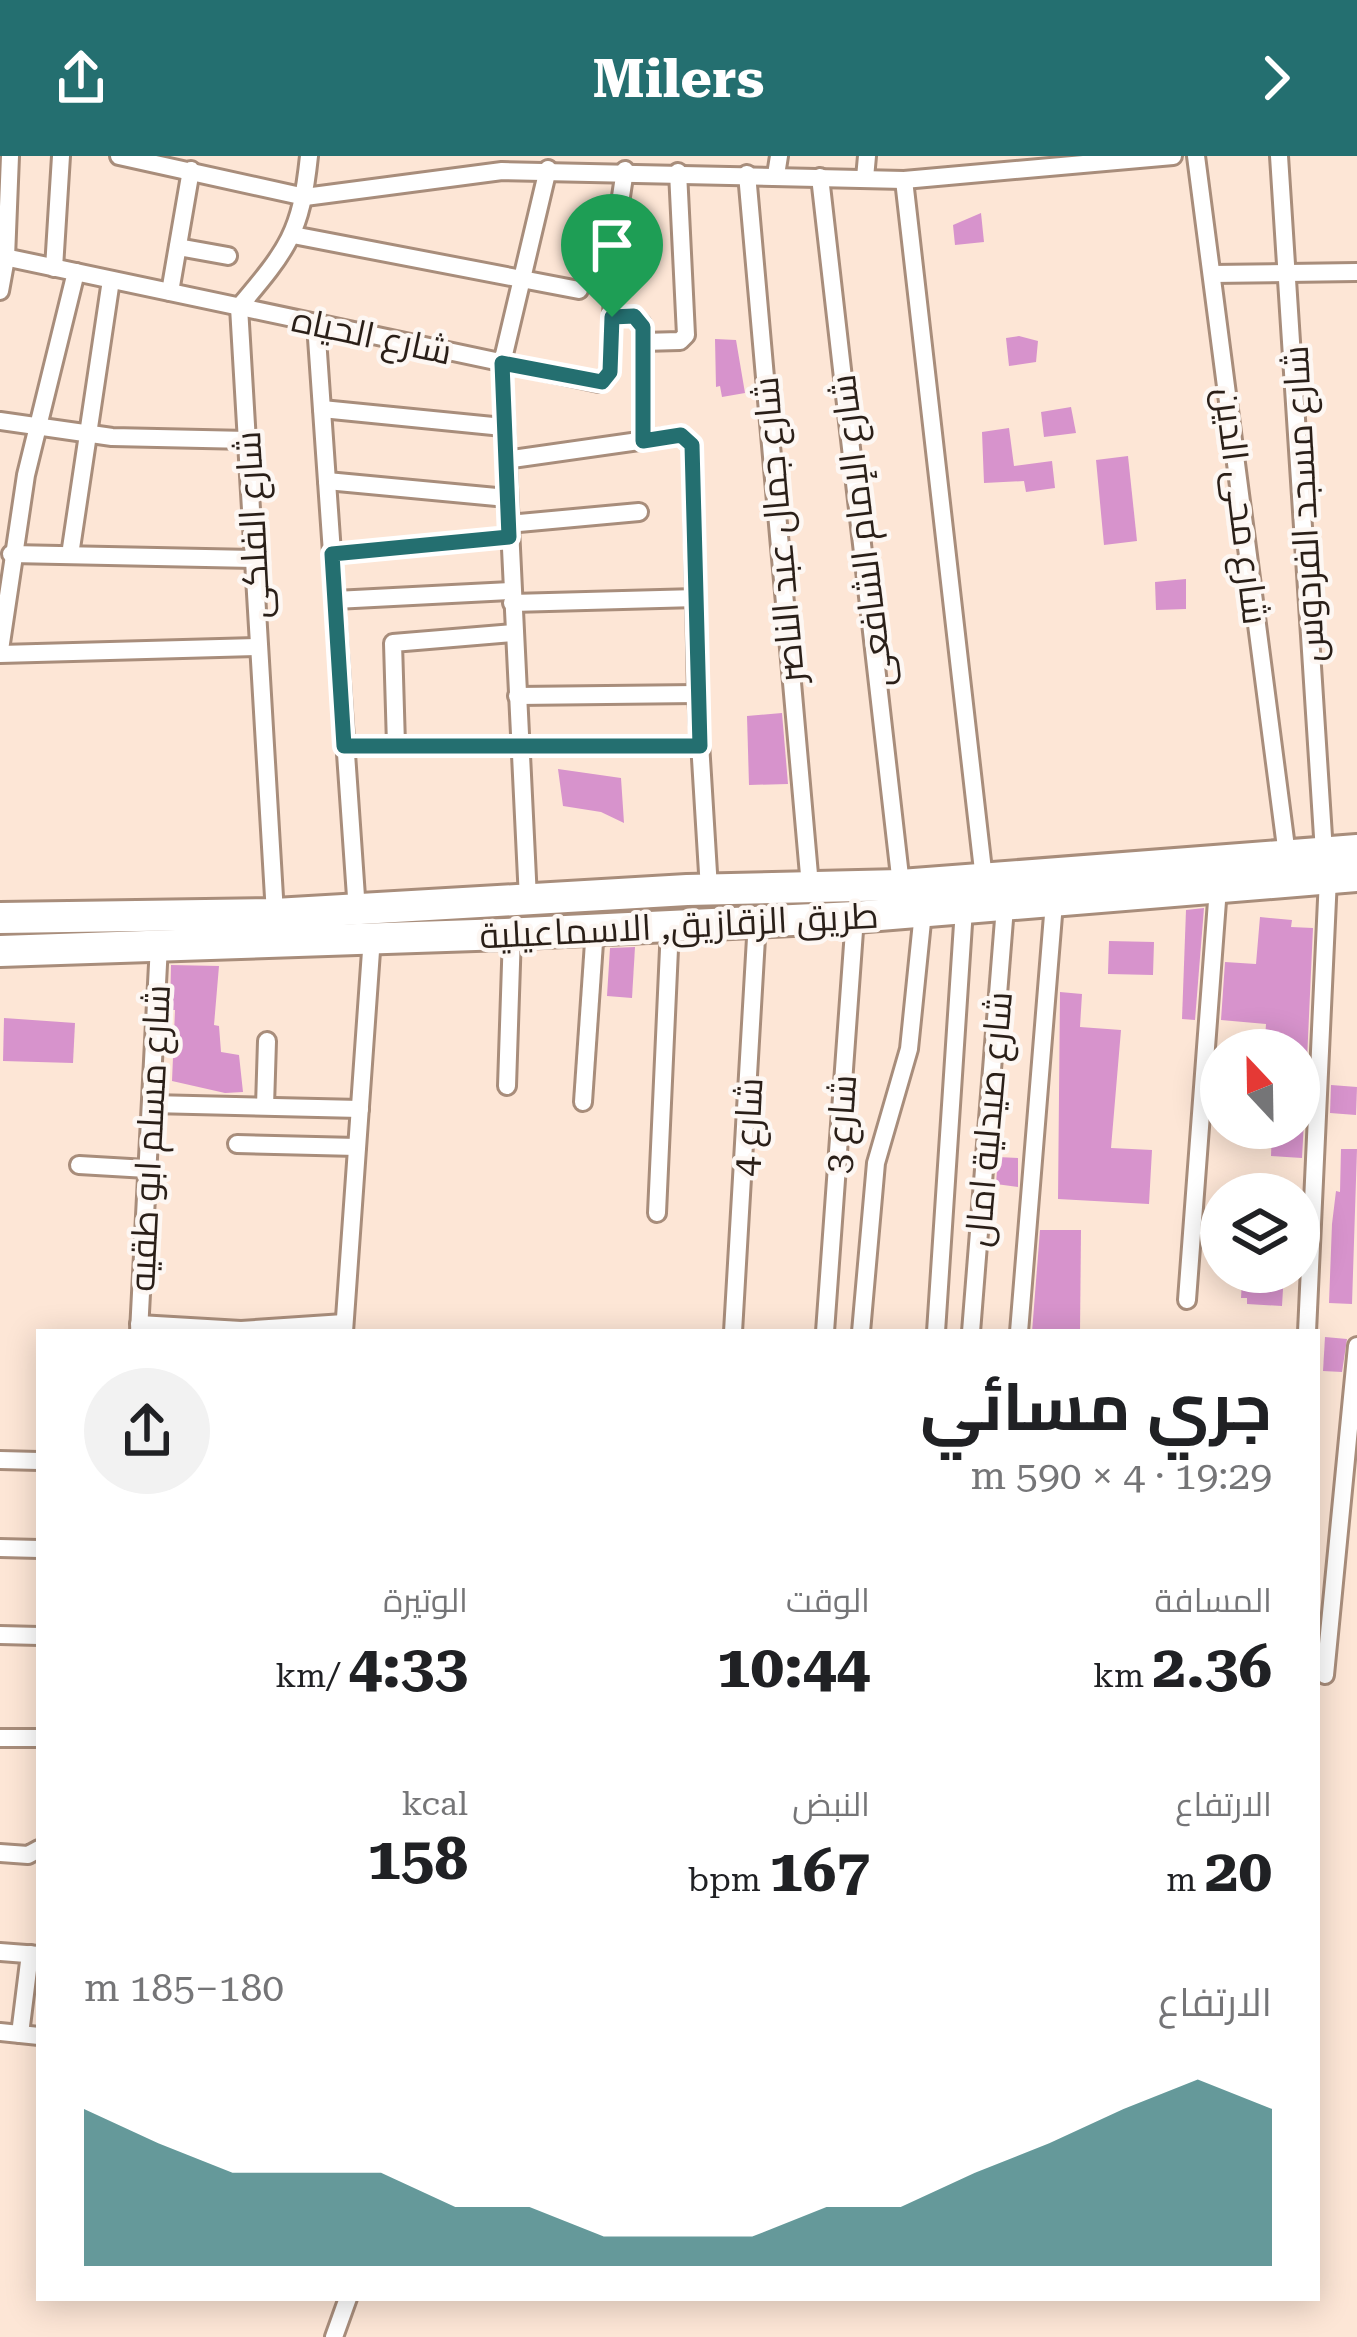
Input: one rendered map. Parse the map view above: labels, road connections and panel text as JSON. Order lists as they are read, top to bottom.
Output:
{
  "streets": {
    "highway": ["طريق الزقازيق, الاسماعيلية"],
    "street": [
      "شارع الحياه",
      "شارع مسجد الفردوس",
      "شارع محى الدين",
      "شارع الفلكى",
      "شارع جمال عبد الناصر",
      "شارع الإمام الشافعى",
      "شارع صيدلية امال",
      "شارع 3",
      "شارع 4",
      "شارع مسلم ابو طقيه"
    ]
  },
  "crossings": [
    ["شارع الحياه", "شارع الفلكى"],
    ["شارع مسجد الفردوس", "طريق الزقازيق, الاسماعيلية"],
    ["شارع محى الدين", "طريق الزقازيق, الاسماعيلية"],
    ["شارع الفلكى", "طريق الزقازيق, الاسماعيلية"],
    ["شارع جمال عبد الناصر", "طريق الزقازيق, الاسماعيلية"],
    ["شارع الإمام الشافعى", "طريق الزقازيق, الاسماعيلية"],
    ["طريق الزقازيق, الاسماعيلية", "شارع صيدلية امال"],
    ["طريق الزقازيق, الاسماعيلية", "شارع 3"],
    ["طريق الزقازيق, الاسماعيلية", "شارع 4"],
    ["طريق الزقازيق, الاسماعيلية", "شارع مسلم ابو طقيه"]
  ],
  "north": "top",
  "page": {
    "header": "Milers",
    "heading": ["جري مسائي", "19:29 · 4 × 590 m"],
    "stats": [
      ["المسافة", "2.36 km"],
      ["الوقت", "10:44"],
      ["الوتيرة", "4:33 /km"],
      ["الارتفاع", "20 m"],
      ["النبض", "167 bpm"],
      ["kcal", "158"]
    ],
    "chart": ["الارتفاع", "180–185 m"]
  }
}
